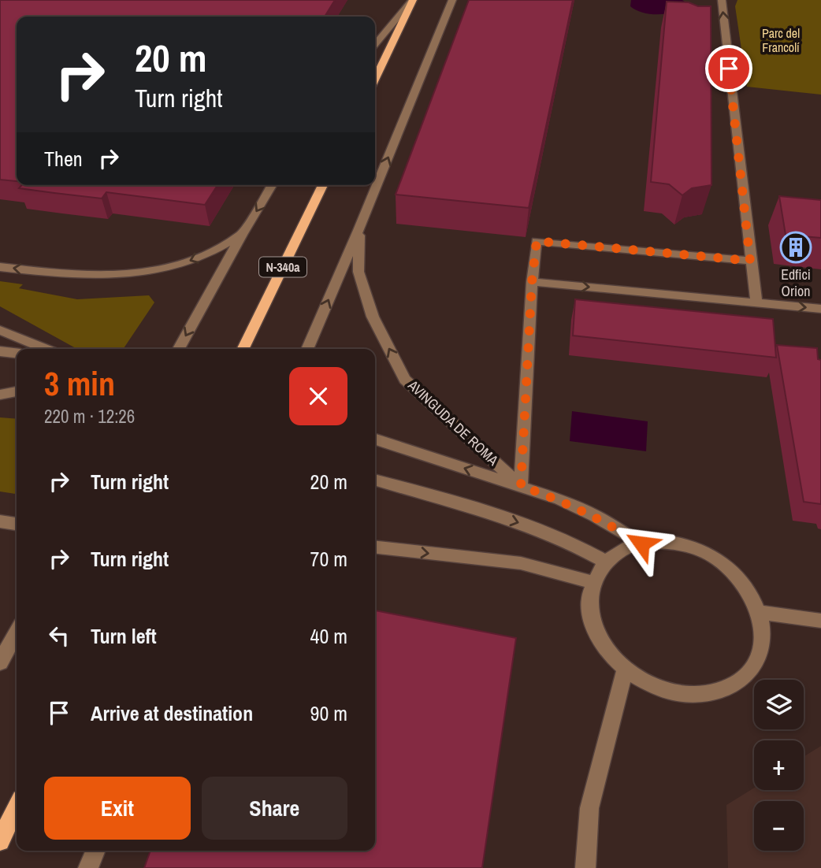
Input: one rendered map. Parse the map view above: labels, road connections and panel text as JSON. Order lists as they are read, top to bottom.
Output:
{
  "streets": {
    "main road": ["N-340a"],
    "street": ["AVINGUDA DE ROMA"]
  },
  "one_way": ["AVINGUDA DE ROMA"],
  "parks": ["Parc del Francolí"],
  "places": {
    "building": ["Edfici Orion"]
  },
  "page": {
    "turn": ["20 m", "Turn right"],
    "then": "Then",
    "heading": ["3 min", "220 m · 12:26"],
    "list": [
      {
        "name": "Turn right",
        "value": "20 m"
      },
      {
        "name": "Turn right",
        "value": "70 m"
      },
      {
        "name": "Turn left",
        "value": "40 m"
      },
      {
        "name": "Arrive at destination",
        "value": "90 m"
      }
    ],
    "map_buttons": ["+", "−"],
    "buttons": ["Exit", "Share"]
  }
}
